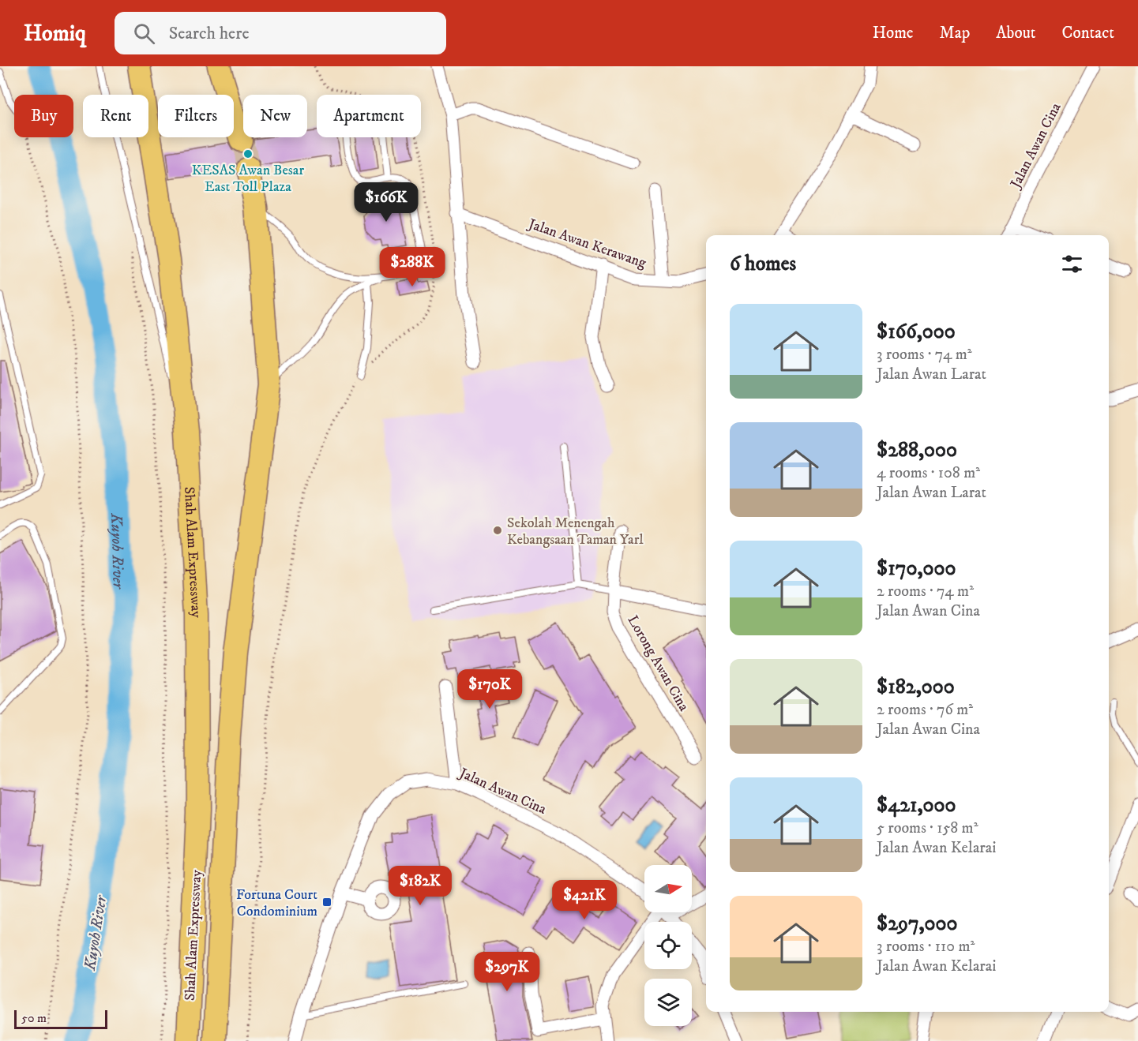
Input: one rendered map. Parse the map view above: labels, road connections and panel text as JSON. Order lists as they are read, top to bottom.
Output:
{
  "streets": {
    "highway": ["Shah Alam Expressway"],
    "street": ["Jalan Awan Cina", "Jalan Awan Kerawang", "Lorong Awan Cina"]
  },
  "water": ["Kuyoh River"],
  "places": {
    "other": ["KESAS Awan Besar East Toll Plaza", "Sekolah Menengah Kebangsaan Taman Yarl"],
    "transit": ["Fortuna Court Condominium"]
  },
  "scale_bar": "50 m",
  "north": "right",
  "page": {
    "header": "Homiq",
    "search": "Search here",
    "nav": [
      "Home",
      "Map",
      "About",
      "Contact"
    ],
    "chip": [
      "Buy",
      "Rent",
      "Filters",
      "New",
      "Apartment"
    ],
    "price": [
      "$166K",
      "$288K",
      "$170K",
      "$182K",
      "$421K",
      "$297K"
    ],
    "heading": "6 homes",
    "list": [
      {
        "name": "$166,000",
        "note": "3 rooms · 74 m² · Jalan Awan Larat"
      },
      {
        "name": "$288,000",
        "note": "4 rooms · 108 m² · Jalan Awan Larat"
      },
      {
        "name": "$170,000",
        "note": "2 rooms · 74 m² · Jalan Awan Cina"
      },
      {
        "name": "$182,000",
        "note": "2 rooms · 76 m² · Jalan Awan Cina"
      },
      {
        "name": "$421,000",
        "note": "5 rooms · 158 m² · Jalan Awan Kelarai"
      },
      {
        "name": "$297,000",
        "note": "3 rooms · 110 m² · Jalan Awan Kelarai"
      }
    ],
    "scale": "50 m"
  }
}
